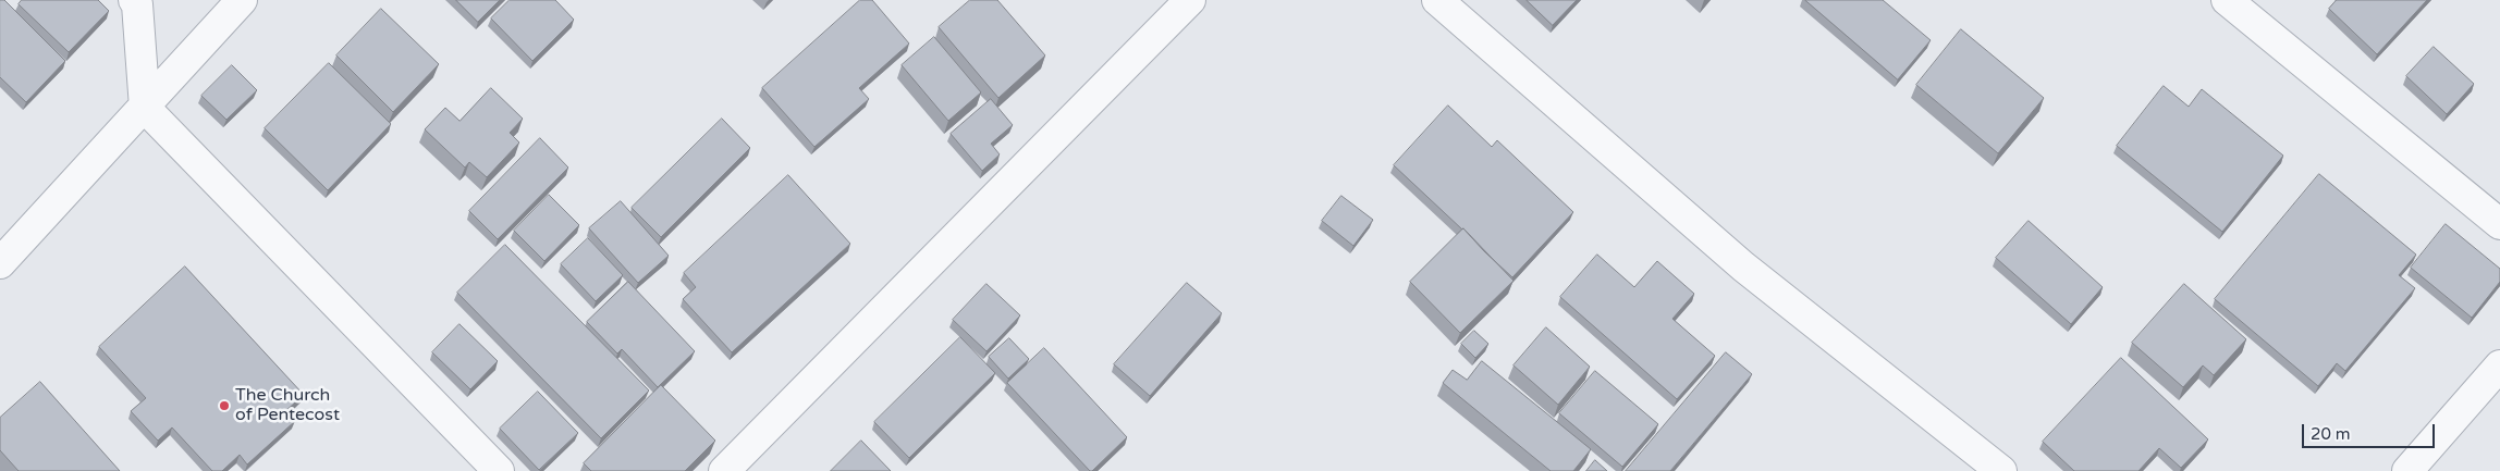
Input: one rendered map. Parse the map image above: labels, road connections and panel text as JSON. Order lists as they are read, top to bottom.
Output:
{
  "places": ["The Church of Pentecost"],
  "scale_bar": "20 m"
}
